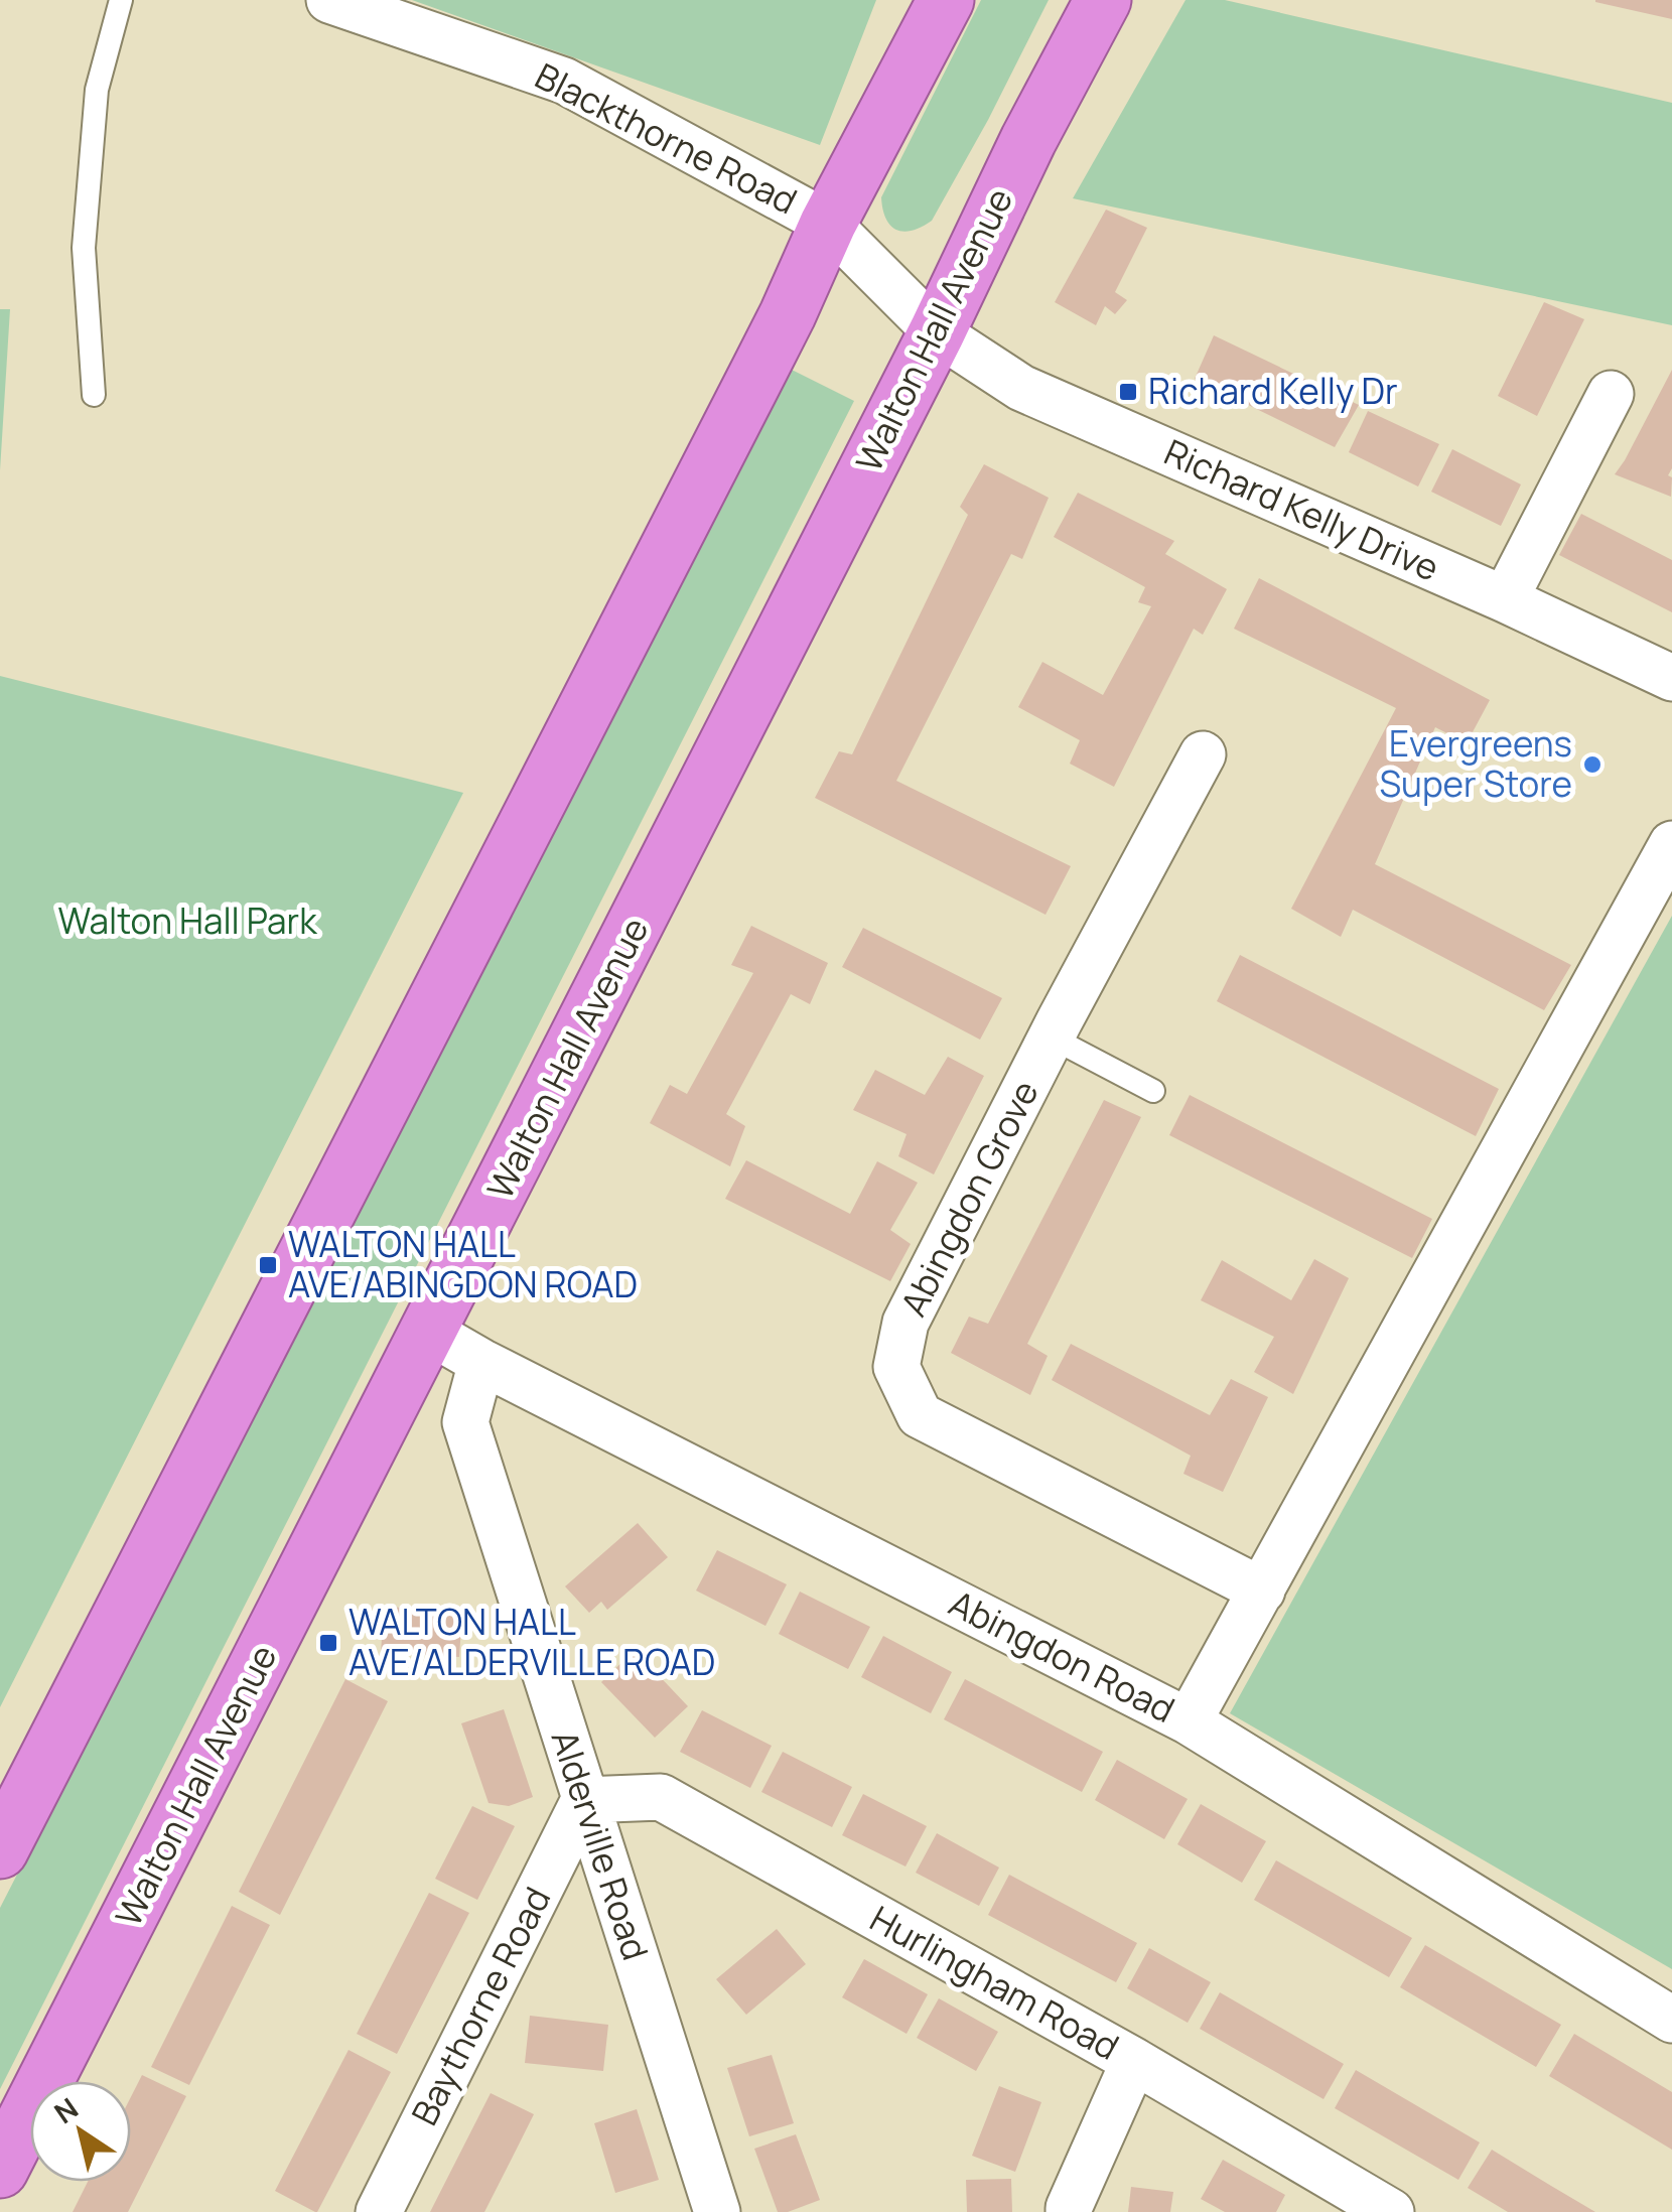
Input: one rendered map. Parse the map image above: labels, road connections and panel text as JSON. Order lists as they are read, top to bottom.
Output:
{
  "streets": {
    "highway": ["Walton Hall Avenue"],
    "street": [
      "Blackthorne Road",
      "Richard Kelly Drive",
      "Abingdon Grove",
      "Abingdon Road",
      "Alderville Road",
      "Hurlingham Road",
      "Baythorne Road"
    ]
  },
  "crossings": [
    ["Blackthorne Road", "Walton Hall Avenue"],
    ["Blackthorne Road", "Richard Kelly Drive"],
    ["Walton Hall Avenue", "Richard Kelly Drive"],
    ["Walton Hall Avenue", "Abingdon Road"],
    ["Abingdon Road", "Alderville Road"],
    ["Alderville Road", "Hurlingham Road"],
    ["Alderville Road", "Baythorne Road"],
    ["Hurlingham Road", "Baythorne Road"]
  ],
  "parks": ["Walton Hall Park"],
  "places": {
    "transit": ["Richard Kelly Dr", "WALTON HALL AVE/ABINGDON ROAD", "WALTON HALL AVE/ALDERVILLE ROAD"],
    "other": ["Evergreens Super Store"]
  },
  "north": "top left"
}
